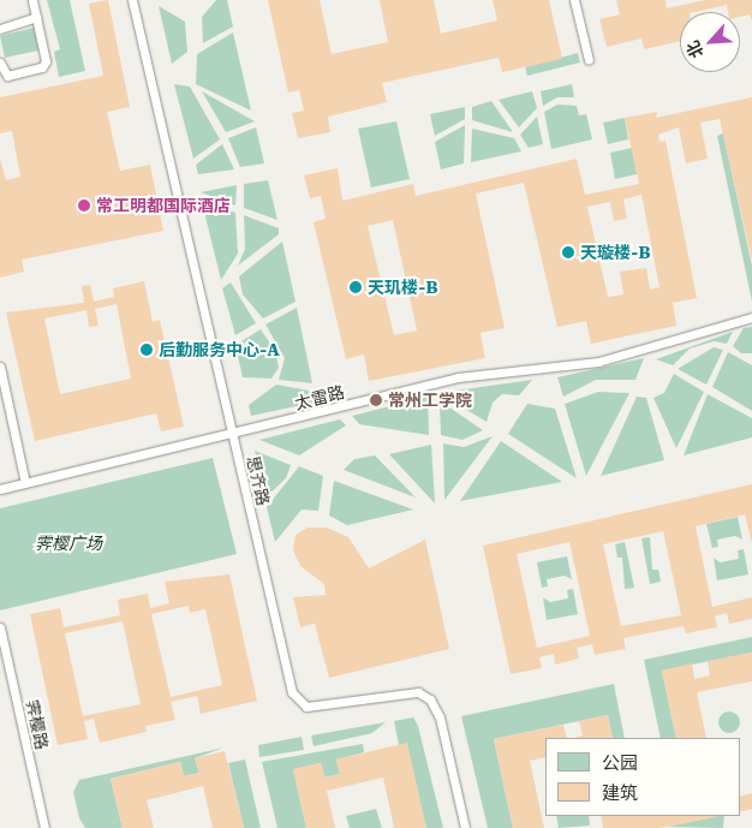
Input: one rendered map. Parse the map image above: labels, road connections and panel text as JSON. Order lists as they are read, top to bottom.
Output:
{
  "streets": {
    "lane": ["太雷路", "思齐路", "霁樱路"]
  },
  "crossings": [
    ["太雷路", "思齐路"]
  ],
  "parks": ["霁樱广场"],
  "places": [
    "常工明都国际酒店",
    "天璇楼-B",
    "天玑楼-B",
    "后勤服务中心-A",
    "常州工学院"
  ],
  "legend": ["公园", "建筑"],
  "north": "bottom left"
}
